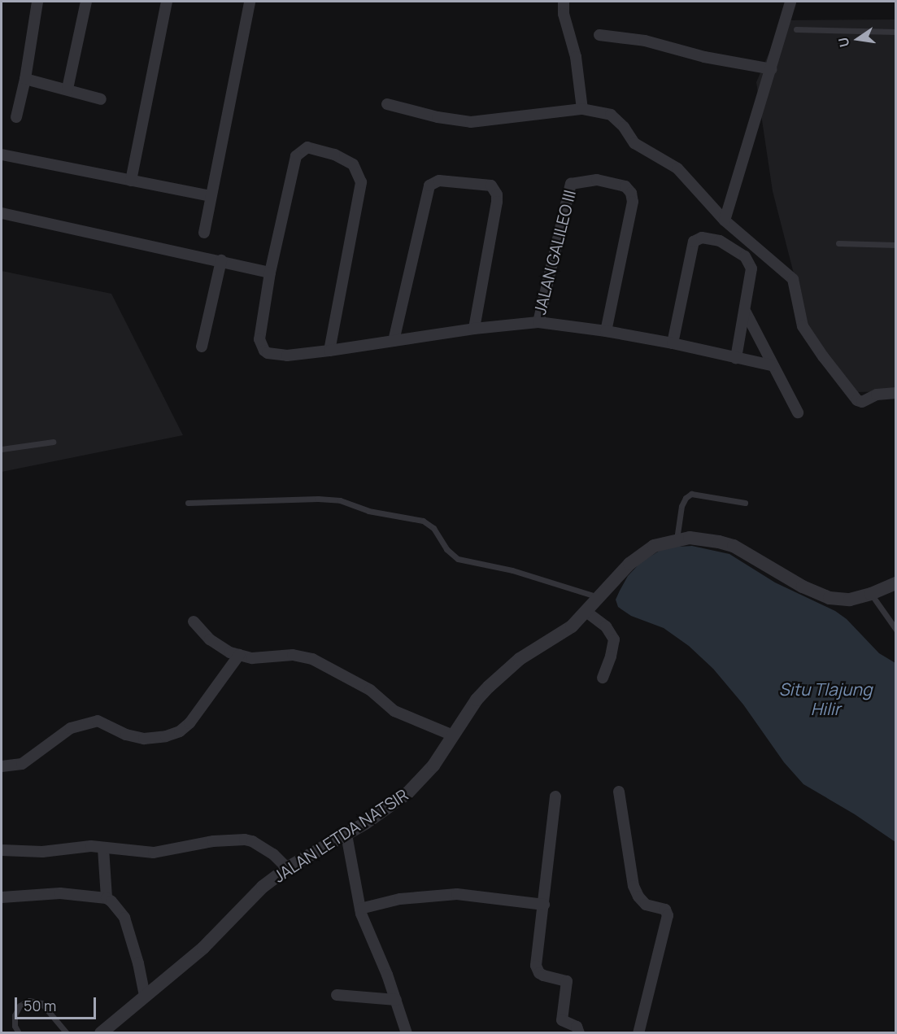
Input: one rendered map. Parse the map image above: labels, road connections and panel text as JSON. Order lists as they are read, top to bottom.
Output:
{
  "streets": {
    "street": ["JALAN GALILEO III", "JALAN LETDA NATSIR"]
  },
  "water": ["Situ Tlajung Hilir"],
  "scale_bar": "50 m",
  "north": "left"
}
